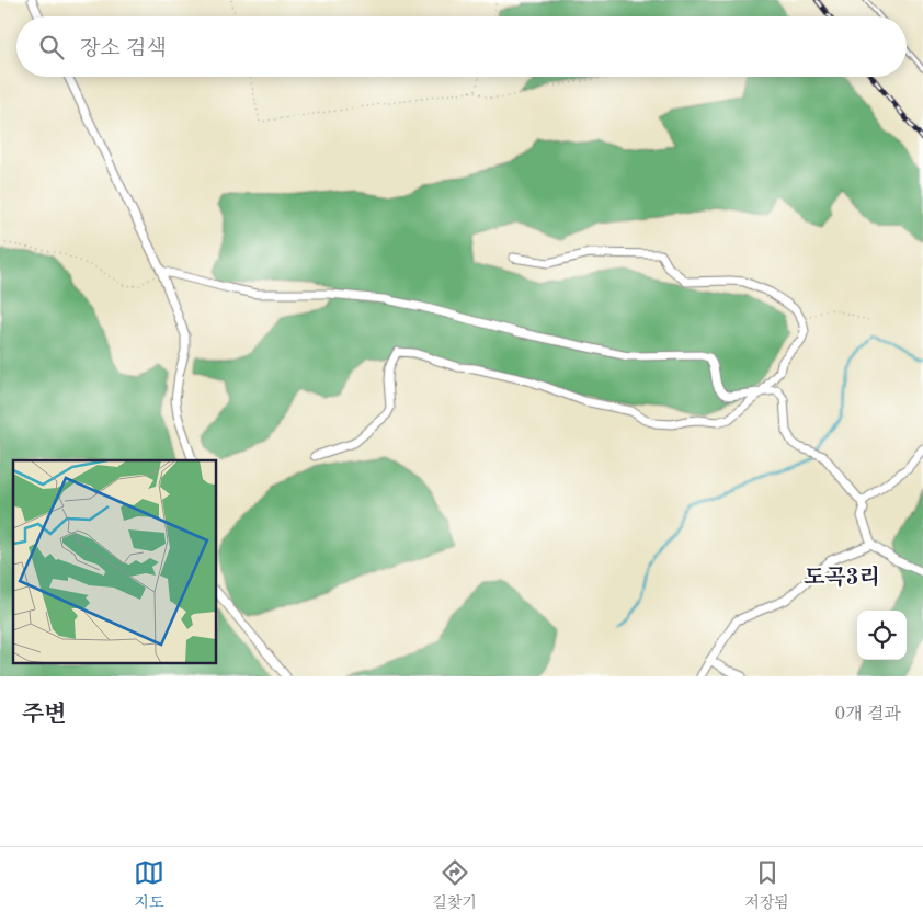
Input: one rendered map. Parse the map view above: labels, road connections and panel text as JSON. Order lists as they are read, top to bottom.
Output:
{
  "districts": ["도곡3리"],
  "page": {
    "search": "장소 검색",
    "heading": ["주변", "0개 결과"],
    "nav": ["지도", "길찾기", "저장됨"]
  }
}
